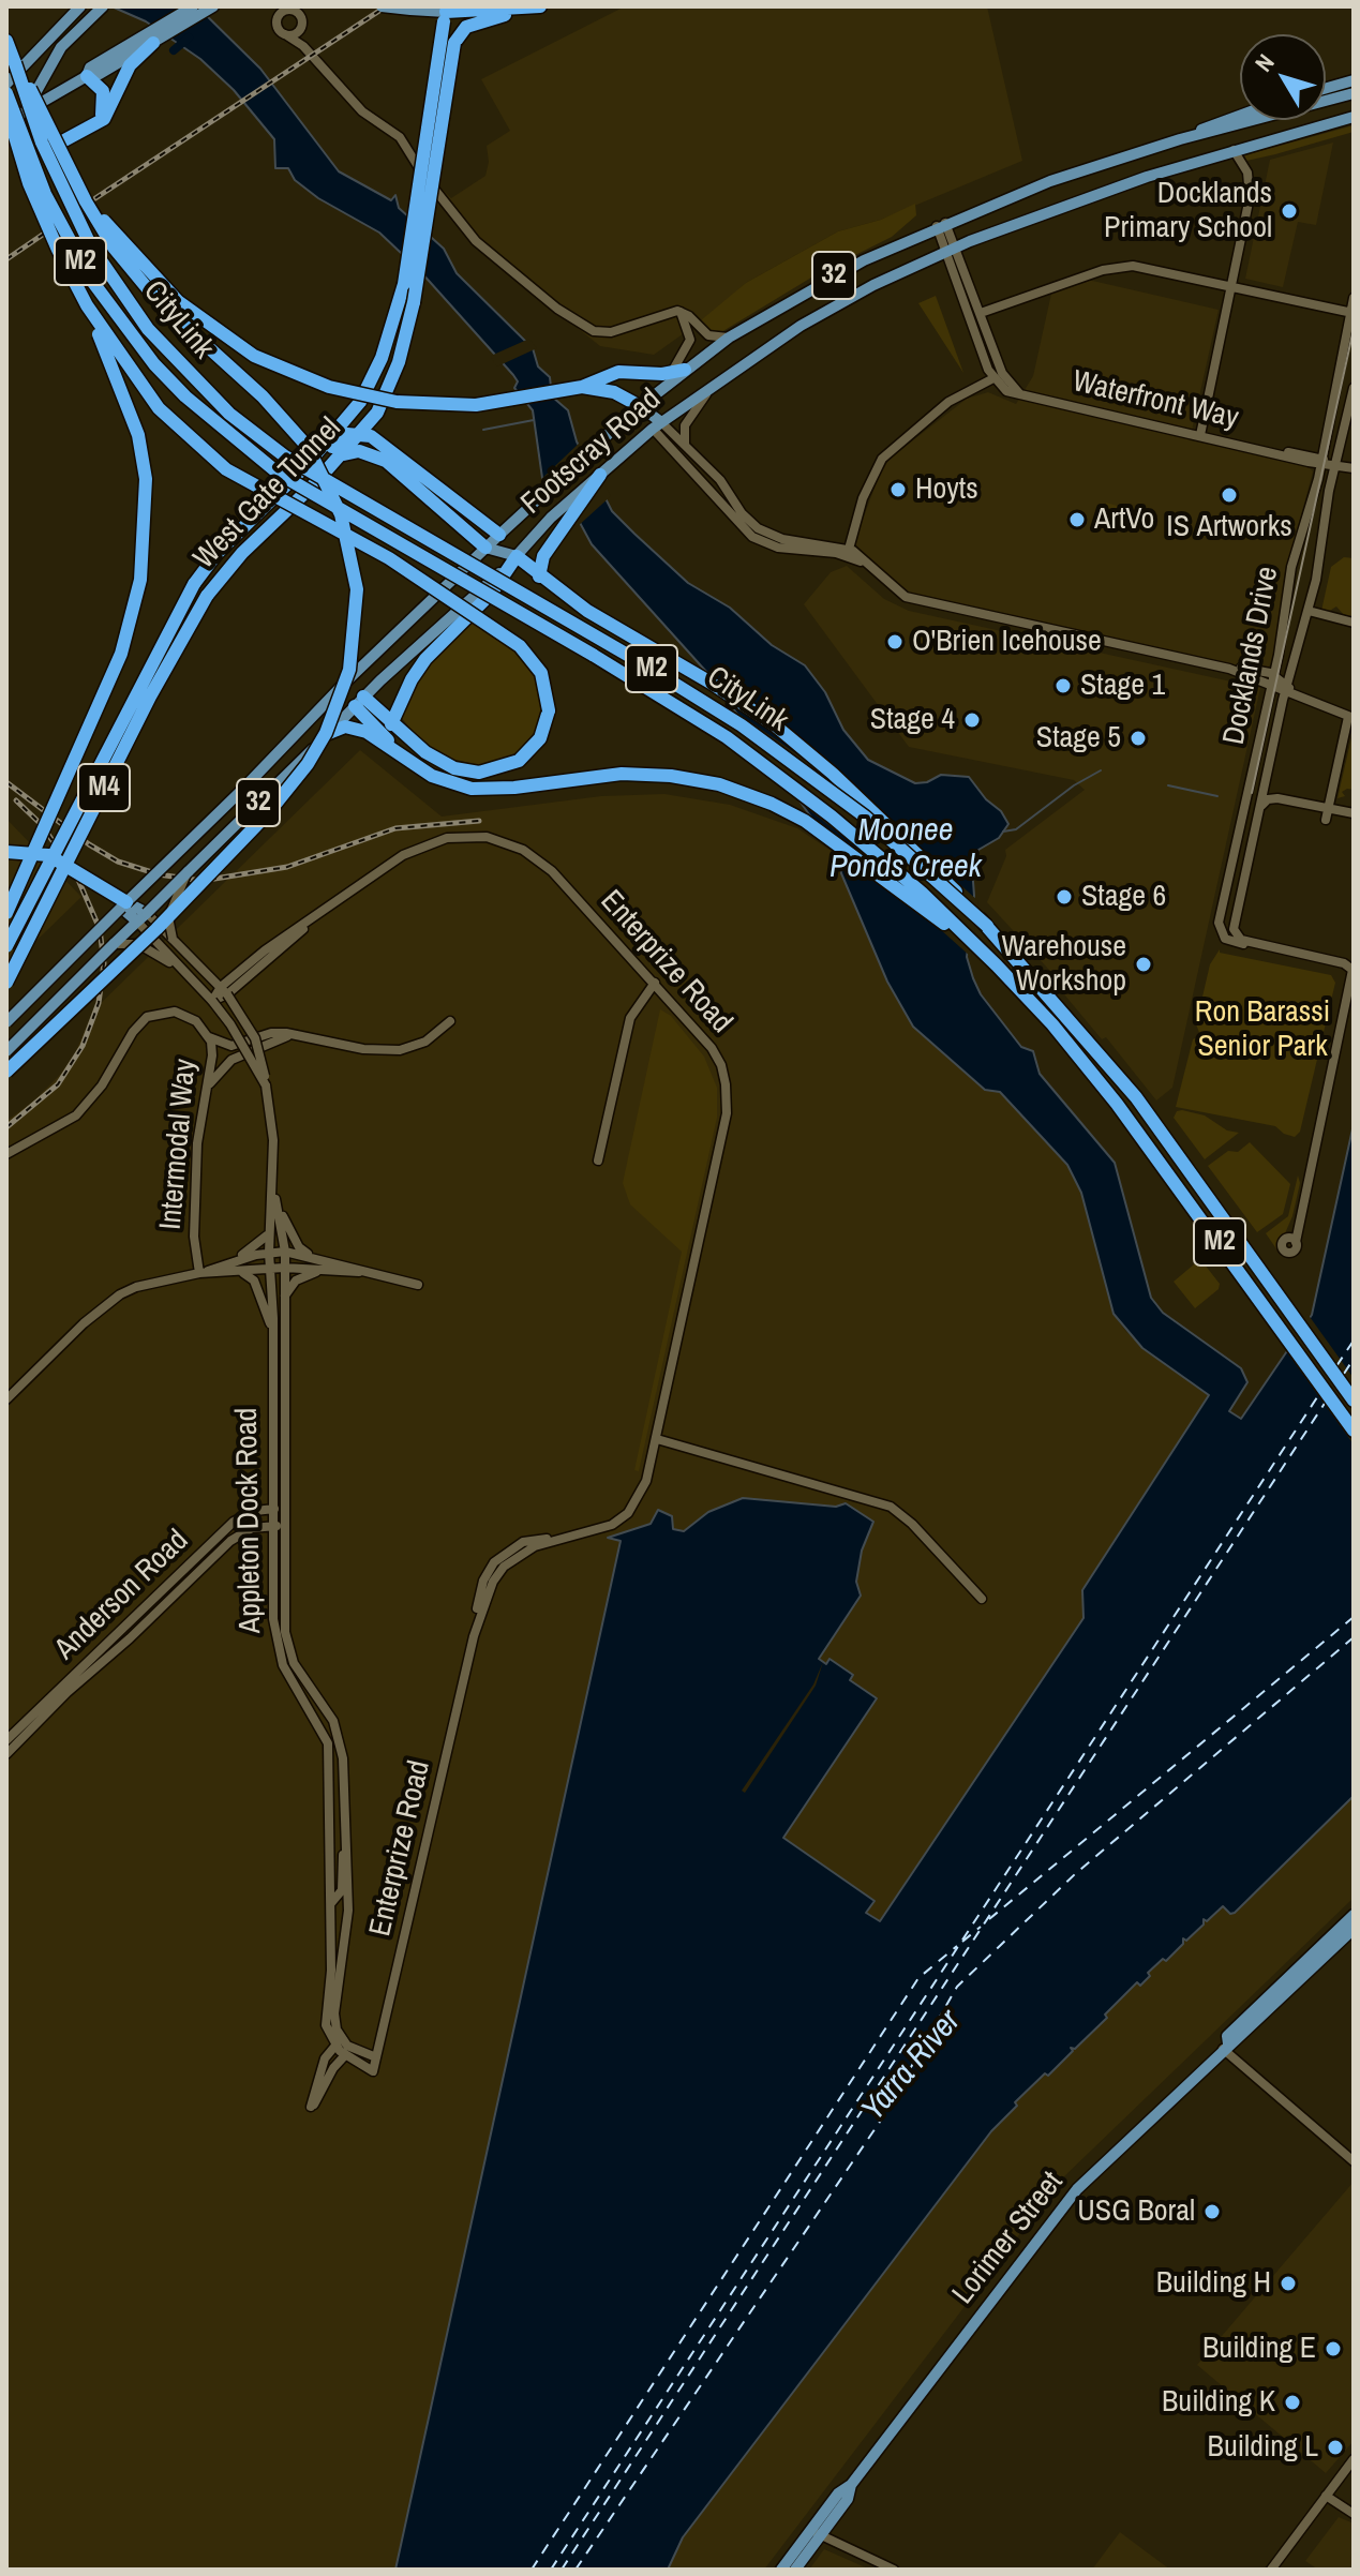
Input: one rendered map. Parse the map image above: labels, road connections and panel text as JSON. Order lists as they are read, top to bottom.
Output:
{
  "streets": {
    "highway": [
      "M2",
      "CityLink",
      "West Gate Tunnel",
      "M4"
    ],
    "main road": [
      "32",
      "Footscray Road",
      "Appleton Dock Road",
      "Lorimer Street"
    ],
    "street": [
      "Waterfront Way",
      "Docklands Drive",
      "Enterprize Road",
      "Intermodal Way",
      "Anderson Road"
    ]
  },
  "crossings": [
    ["Waterfront Way", "Footscray Road"],
    ["Waterfront Way", "Docklands Drive"],
    ["Footscray Road", "Appleton Dock Road"],
    ["Enterprize Road", "Appleton Dock Road"],
    ["Appleton Dock Road", "Anderson Road"]
  ],
  "water": ["Moonee Ponds Creek", "Yarra River"],
  "parks": ["Ron Barassi Senior Park"],
  "places": [
    "Docklands Primary School",
    "Hoyts",
    "IS Artworks",
    "ArtVo",
    "O'Brien Icehouse",
    "Stage 1",
    "Stage 4",
    "Stage 5",
    "Stage 6",
    "Warehouse Workshop",
    "USG Boral",
    "Building H",
    "Building E",
    "Building K",
    "Building L"
  ],
  "north": "top left"
}
